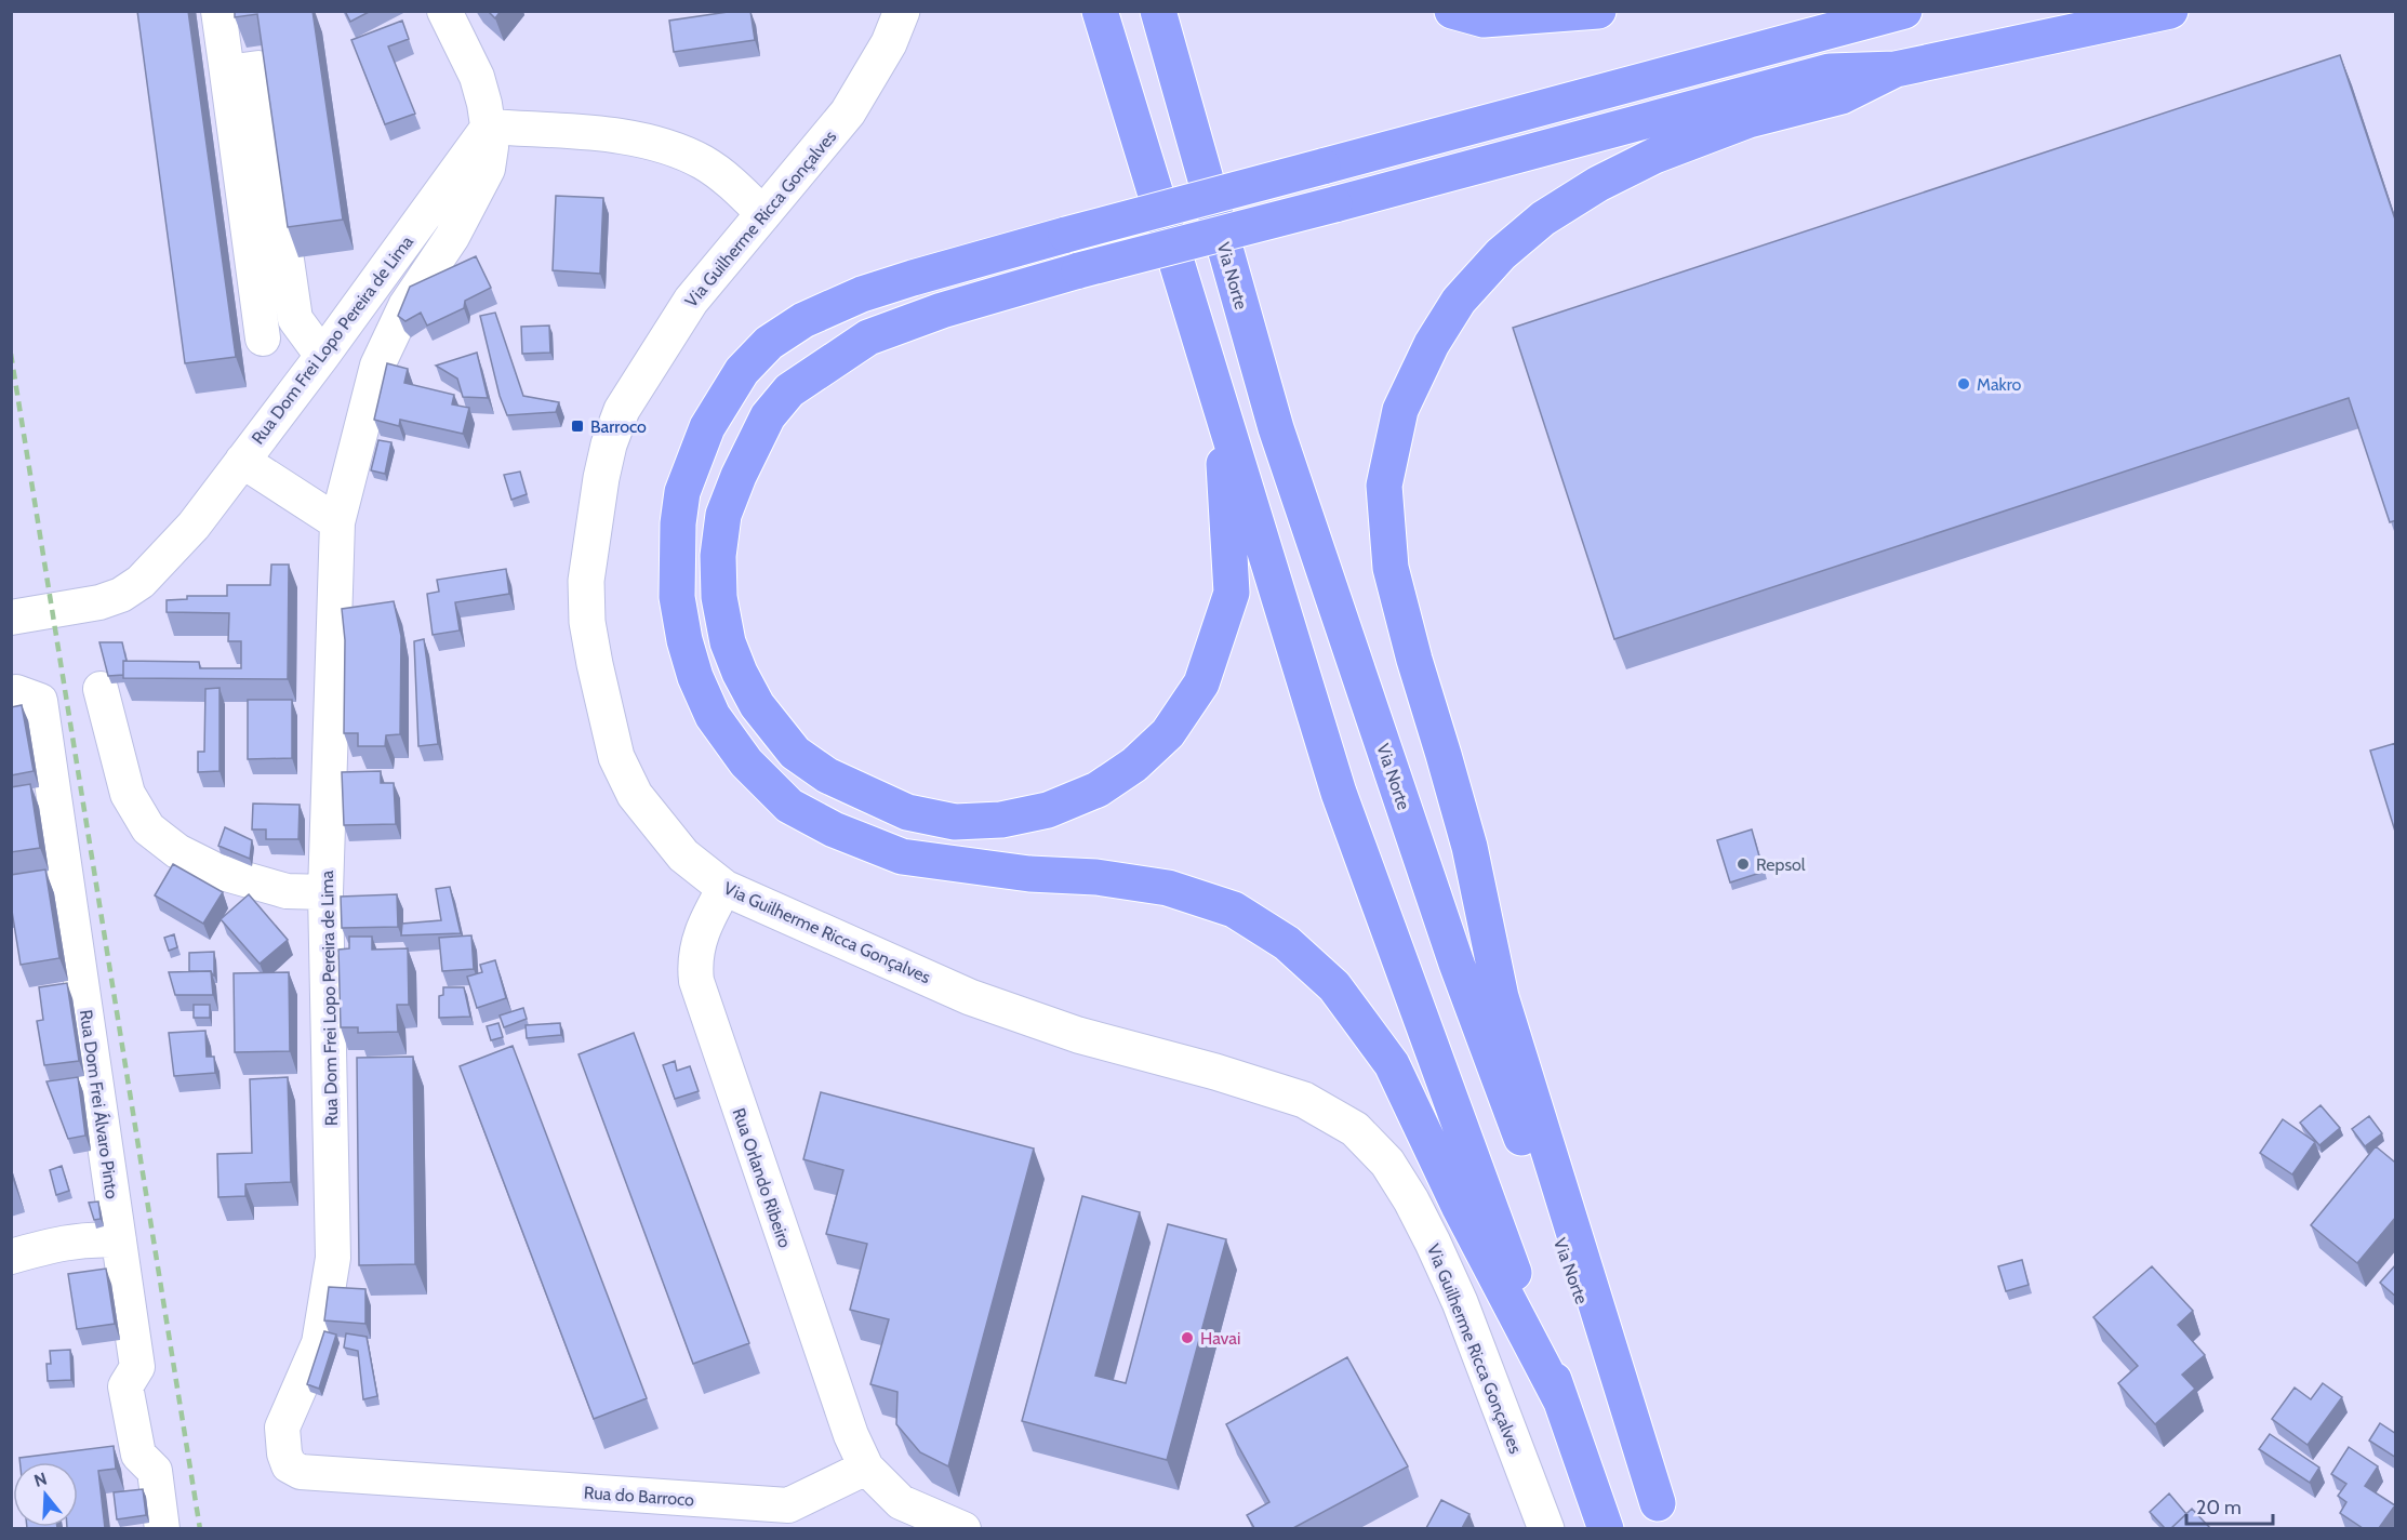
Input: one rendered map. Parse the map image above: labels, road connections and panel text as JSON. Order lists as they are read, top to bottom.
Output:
{
  "streets": {
    "highway": ["Via Norte"],
    "street": [
      "Via Guilherme Ricca Gonçalves",
      "Rua Dom Frei Lopo Pereira de Lima",
      "Rua Dom Frei Álvaro Pinto",
      "Rua Orlando Ribeiro",
      "Rua do Barroco"
    ]
  },
  "crossings": [
    ["Via Guilherme Ricca Gonçalves", "Rua Orlando Ribeiro"],
    ["Rua Dom Frei Lopo Pereira de Lima", "Rua do Barroco"],
    ["Rua Orlando Ribeiro", "Rua do Barroco"]
  ],
  "places": {
    "other": ["Makro", "Repsol", "Havai"],
    "transit": ["Barroco"]
  },
  "scale_bar": "20 m",
  "north": "top"
}
